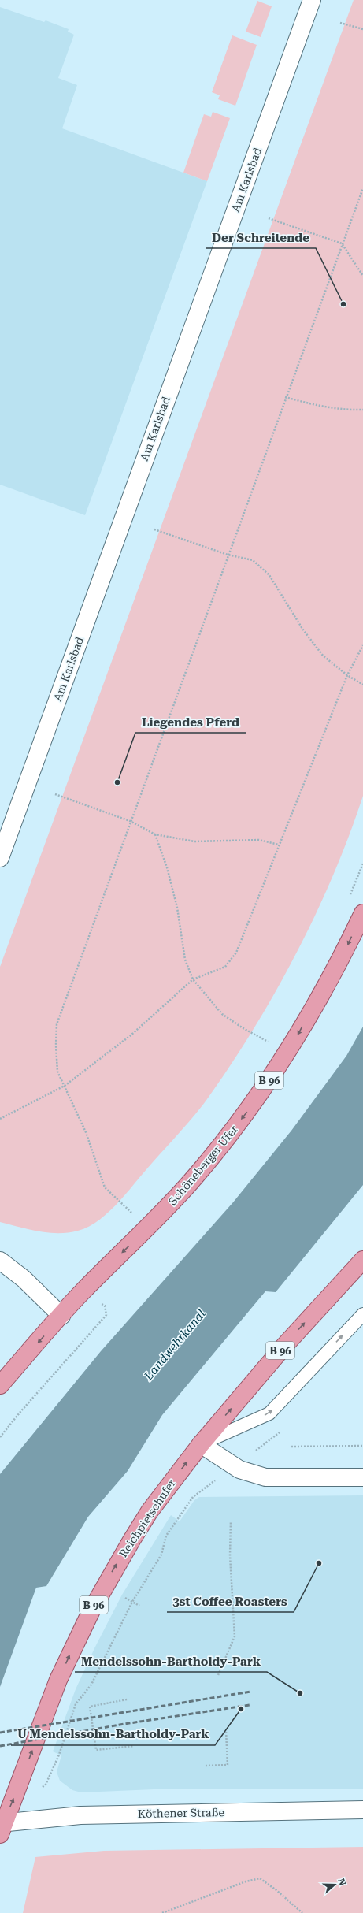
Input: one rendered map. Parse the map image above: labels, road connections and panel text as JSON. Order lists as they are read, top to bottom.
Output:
{
  "streets": {
    "main road": ["B 96", "Schöneberger Ufer", "Reichpietschufer"],
    "street": ["Am Karlsbad", "Köthener Straße"]
  },
  "crossings": [
    ["Reichpietschufer", "Köthener Straße"]
  ],
  "one_way": ["Schöneberger Ufer", "Reichpietschufer"],
  "water": ["Landwehrkanal"],
  "places": [
    "Der Schreitende",
    "Liegendes Pferd",
    "3st Coffee Roasters",
    "Mendelssohn-Bartholdy-Park",
    "U Mendelssohn-Bartholdy-Park"
  ],
  "north": "right"
}
